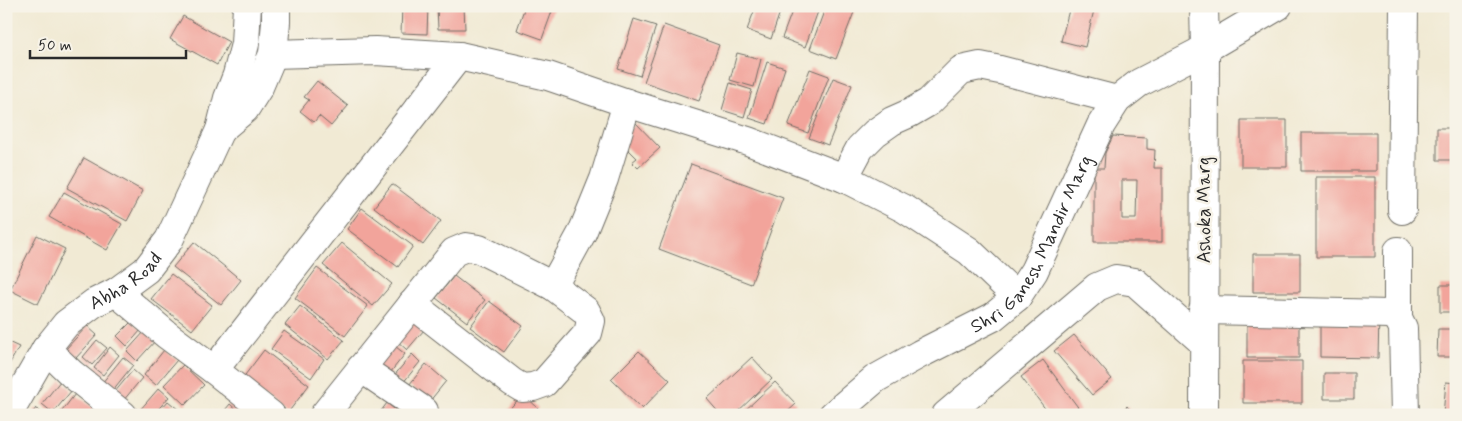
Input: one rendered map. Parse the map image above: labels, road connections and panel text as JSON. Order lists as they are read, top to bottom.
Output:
{
  "streets": {
    "street": ["Ashoka Marg", "Shri Ganesh Mandir Marg", "Abha Road"]
  },
  "crossings": [
    ["Ashoka Marg", "Shri Ganesh Mandir Marg"]
  ],
  "scale_bar": "50 m"
}
